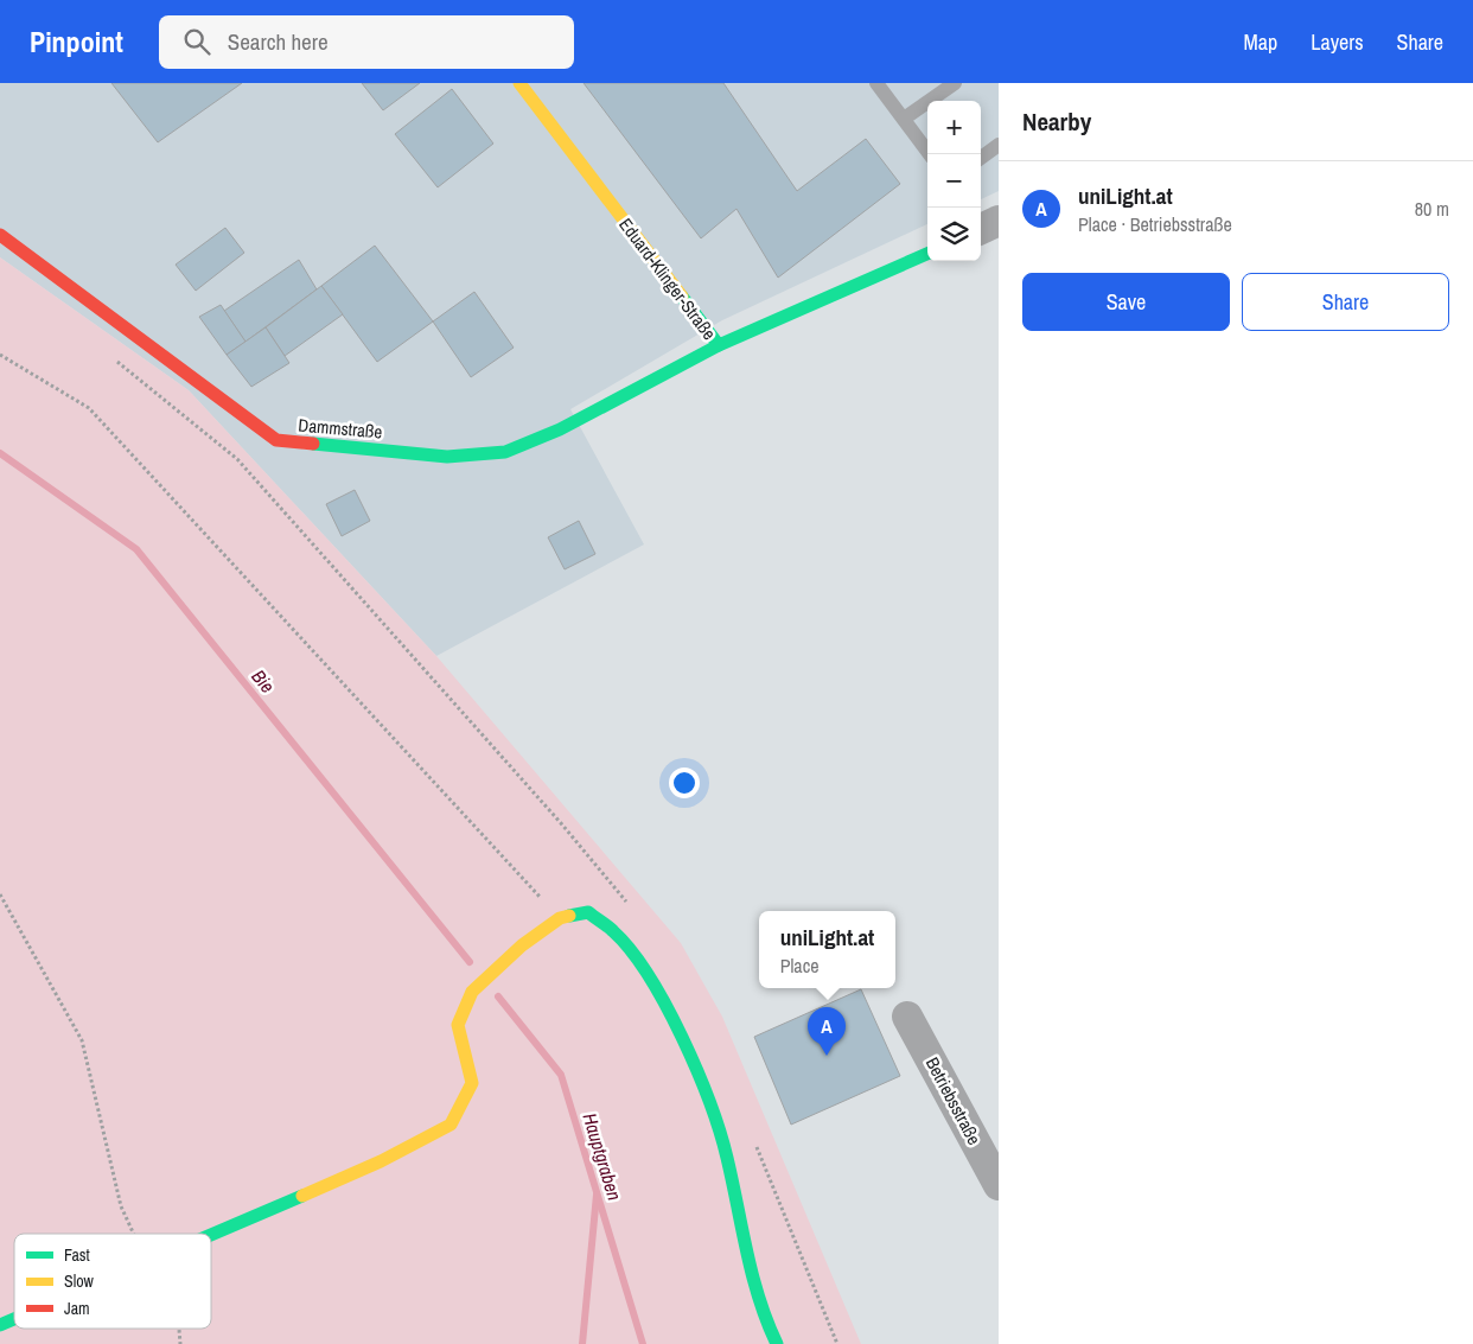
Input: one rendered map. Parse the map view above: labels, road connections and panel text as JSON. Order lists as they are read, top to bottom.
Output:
{
  "streets": {
    "street": ["Eduard-Klinger-Straße", "Dammstraße", "Betriebsstraße"]
  },
  "crossings": [
    ["Eduard-Klinger-Straße", "Dammstraße"]
  ],
  "water": ["Bie", "Hauptgraben"],
  "legend": ["Fast", "Slow", "Jam"],
  "page": {
    "header": "Pinpoint",
    "search": "Search here",
    "nav": ["Map", "Layers", "Share"],
    "heading": "Nearby",
    "map_buttons": ["+", "−"],
    "list": [
      {
        "mark": "A",
        "name": "uniLight.at",
        "note": "Place · Betriebsstraße",
        "value": "80 m"
      }
    ],
    "buttons": ["Save", "Share"],
    "popup": ["uniLight.at", "Place"],
    "pins": "A"
  }
}
